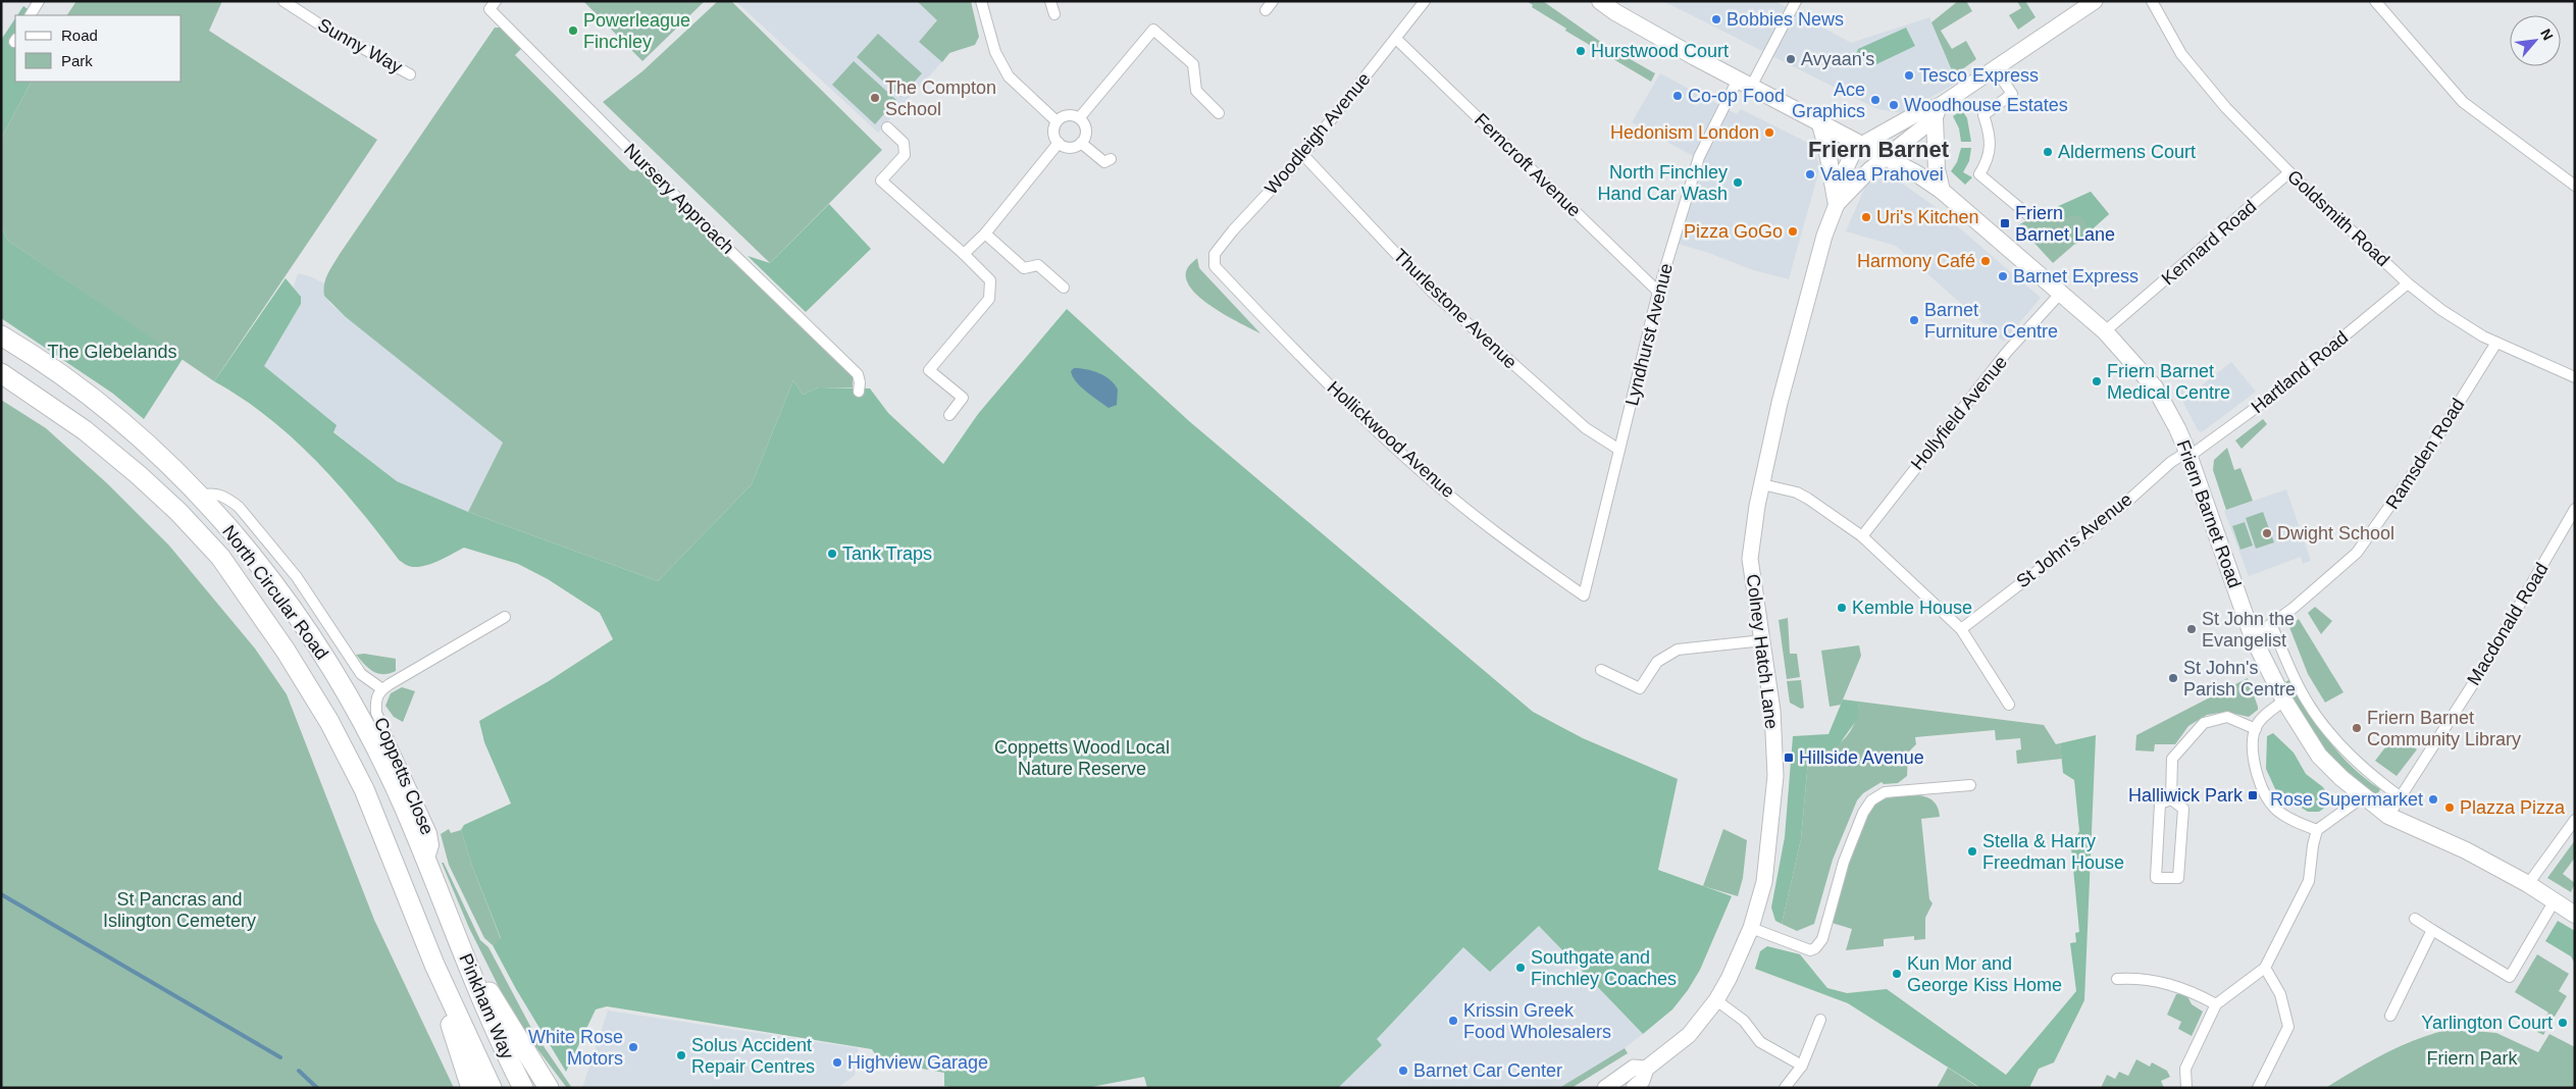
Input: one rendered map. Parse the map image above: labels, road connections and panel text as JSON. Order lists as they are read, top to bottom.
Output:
{
  "streets": {
    "highway": ["North Circular Road", "Pinkham Way"],
    "main road": ["Friern Barnet Road", "Colney Hatch Lane"],
    "street": [
      "Sunny Way",
      "Woodleigh Avenue",
      "Ferncroft Avenue",
      "Nursery Approach",
      "Goldsmith Road",
      "Kennard Road",
      "Thurlestone Avenue",
      "Lyndhurst Avenue",
      "Hartland Road",
      "Hollyfield Avenue",
      "Hollickwood Avenue",
      "Ramsden Road",
      "St John's Avenue",
      "Macdonald Road",
      "Coppetts Close"
    ]
  },
  "crossings": [
    ["Woodleigh Avenue", "Ferncroft Avenue"],
    ["Woodleigh Avenue", "Thurlestone Avenue"],
    ["Woodleigh Avenue", "Hollickwood Avenue"],
    ["Ferncroft Avenue", "Lyndhurst Avenue"],
    ["Goldsmith Road", "Kennard Road"],
    ["Goldsmith Road", "Hartland Road"],
    ["Goldsmith Road", "Ramsden Road"],
    ["Kennard Road", "Friern Barnet Road"],
    ["Thurlestone Avenue", "Lyndhurst Avenue"],
    ["Lyndhurst Avenue", "Hollickwood Avenue"],
    ["Lyndhurst Avenue", "Friern Barnet Road"],
    ["Hartland Road", "Friern Barnet Road"],
    ["Hartland Road", "St John's Avenue"],
    ["Hollyfield Avenue", "Friern Barnet Road"],
    ["Ramsden Road", "Friern Barnet Road"],
    ["Friern Barnet Road", "St John's Avenue"],
    ["Friern Barnet Road", "Macdonald Road"],
    ["Friern Barnet Road", "Colney Hatch Lane"],
    ["North Circular Road", "Coppetts Close"],
    ["North Circular Road", "Pinkham Way"]
  ],
  "districts": ["Friern Barnet"],
  "parks": [
    "The Glebelands",
    "Coppetts Wood Local Nature Reserve",
    "St Pancras and Islington Cemetery",
    "Friern Park"
  ],
  "places": {
    "other": [
      "Bobbies News",
      "Powerleague Finchley",
      "Hurstwood Court",
      "Avyaan's",
      "Tesco Express",
      "Co-op Food",
      "The Compton School",
      "Ace Graphics",
      "Woodhouse Estates",
      "Hedonism London",
      "Aldermens Court",
      "Valea Prahovei",
      "North Finchley Hand Car Wash",
      "Uri's Kitchen",
      "Pizza GoGo",
      "Harmony Café",
      "Barnet Express",
      "Barnet Furniture Centre",
      "Friern Barnet Medical Centre",
      "Dwight School",
      "Tank Traps",
      "Kemble House",
      "St John the Evangelist",
      "St John's Parish Centre",
      "Friern Barnet Community Library",
      "Rose Supermarket",
      "Plazza Pizza",
      "Stella & Harry Freedman House",
      "Southgate and Finchley Coaches",
      "Kun Mor and George Kiss Home",
      "Krissin Greek Food Wholesalers",
      "Yarlington Court",
      "White Rose Motors",
      "Solus Accident Repair Centres",
      "Highview Garage",
      "Barnet Car Center"
    ],
    "transit": ["Friern Barnet Lane", "Hillside Avenue", "Halliwick Park"]
  },
  "legend": ["Road", "Park"],
  "north": "top right"
}
